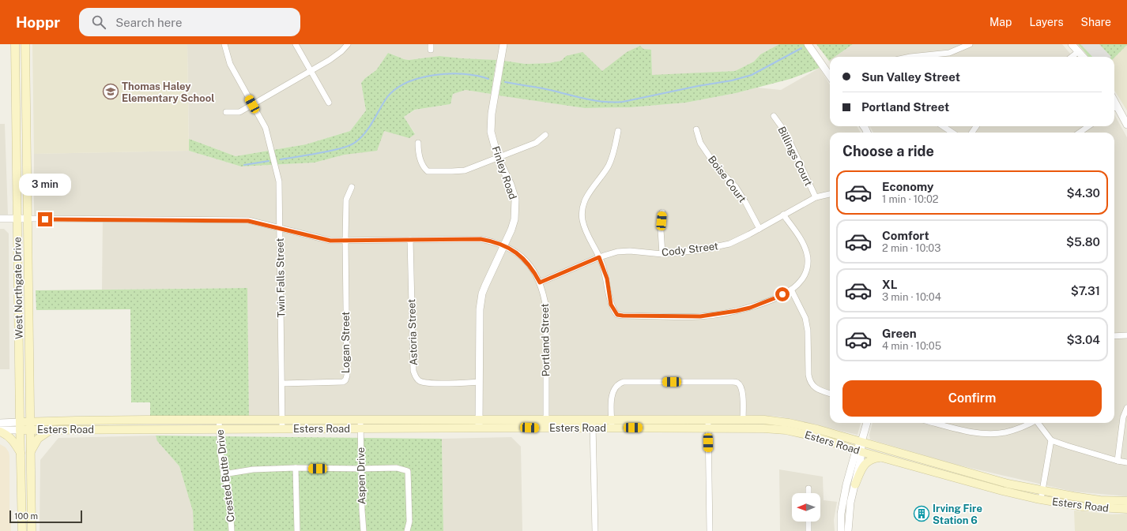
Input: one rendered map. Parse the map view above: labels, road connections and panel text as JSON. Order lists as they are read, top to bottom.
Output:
{
  "streets": {
    "main road": ["West Northgate Drive", "Esters Road"],
    "street": [
      "Billings Court",
      "Finley Road",
      "Boise Court",
      "Cody Street",
      "Twin Falls Street",
      "Astoria Street",
      "Portland Street",
      "Logan Street",
      "Crested Butte Drive",
      "Aspen Drive"
    ]
  },
  "crossings": [
    ["Billings Court", "Cody Street"],
    ["Finley Road", "Astoria Street"],
    ["Finley Road", "Portland Street"],
    ["Finley Road", "Esters Road"],
    ["Boise Court", "Cody Street"],
    ["Cody Street", "Portland Street"],
    ["Twin Falls Street", "Portland Street"],
    ["Twin Falls Street", "Logan Street"],
    ["Twin Falls Street", "Esters Road"],
    ["West Northgate Drive", "Portland Street"],
    ["West Northgate Drive", "Esters Road"],
    ["Astoria Street", "Portland Street"],
    ["Portland Street", "Logan Street"],
    ["Portland Street", "Esters Road"],
    ["Esters Road", "Crested Butte Drive"],
    ["Esters Road", "Aspen Drive"]
  ],
  "places": {
    "school or university": ["Thomas Haley Elementary School"],
    "building": ["Irving Fire Station 6"]
  },
  "scale_bar": "100 m",
  "north": "left",
  "page": {
    "header": "Hoppr",
    "search": "Search here",
    "nav": ["Map", "Layers", "Share"],
    "banner": ["Sun Valley Street", "Portland Street"],
    "heading": "Choose a ride",
    "list": [
      {
        "name": "Economy",
        "note": "1 min · 10:02",
        "value": "$4.30"
      },
      {
        "name": "Comfort",
        "note": "2 min · 10:03",
        "value": "$5.80"
      },
      {
        "name": "XL",
        "note": "3 min · 10:04",
        "value": "$7.31"
      },
      {
        "name": "Green",
        "note": "4 min · 10:05",
        "value": "$3.04"
      }
    ],
    "bubble": "3 min",
    "buttons": "Confirm",
    "scale": "100 m"
  }
}
